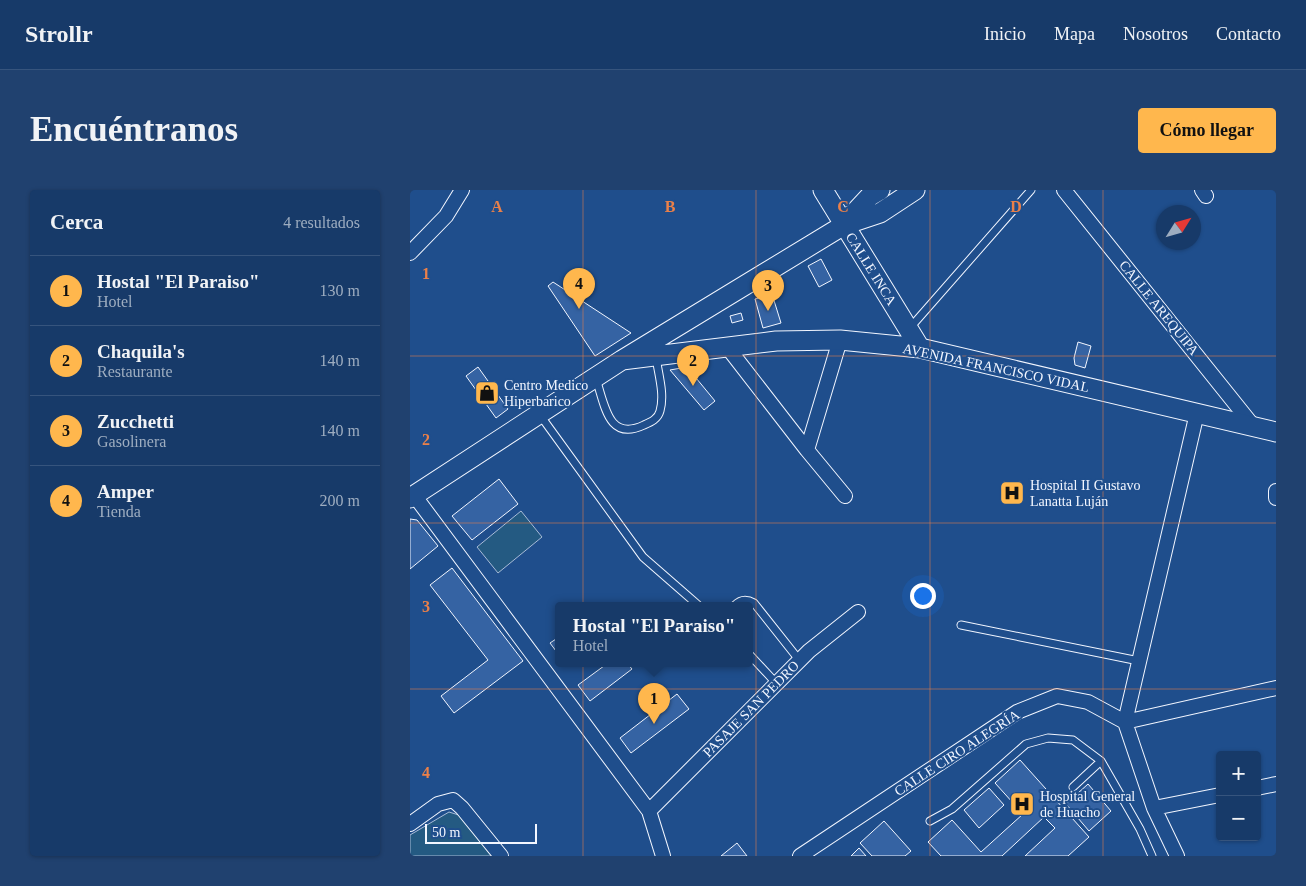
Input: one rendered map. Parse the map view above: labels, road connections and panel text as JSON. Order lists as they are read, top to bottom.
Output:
{
  "streets": {
    "street": [
      "CALLE INCA",
      "CALLE AREQUIPA",
      "AVENIDA FRANCISCO VIDAL",
      "PASAJE SAN PEDRO",
      "CALLE CIRO ALEGRÍA"
    ]
  },
  "crossings": [
    ["CALLE INCA", "AVENIDA FRANCISCO VIDAL"],
    ["CALLE AREQUIPA", "AVENIDA FRANCISCO VIDAL"]
  ],
  "places": {
    "shop": ["Centro Medico Hiperbarico"],
    "hospital": ["Hospital II Gustavo Lanatta Luján", "Hospital General de Huacho"]
  },
  "scale_bar": "50 m",
  "north": "top right",
  "page": {
    "header": "Strollr",
    "nav": [
      "Inicio",
      "Mapa",
      "Nosotros",
      "Contacto"
    ],
    "buttons": "Cómo llegar",
    "title": "Encuéntranos",
    "heading": ["Cerca", "4 resultados"],
    "list": [
      {
        "mark": "1",
        "name": "Hostal \"El Paraiso\"",
        "note": "Hotel",
        "value": "130 m"
      },
      {
        "mark": "2",
        "name": "Chaquila's",
        "note": "Restaurante",
        "value": "140 m"
      },
      {
        "mark": "3",
        "name": "Zucchetti",
        "note": "Gasolinera",
        "value": "140 m"
      },
      {
        "mark": "4",
        "name": "Amper",
        "note": "Tienda",
        "value": "200 m"
      }
    ],
    "pins": [
      "4",
      "3",
      "2",
      "1"
    ],
    "popup": ["Hostal \"El Paraiso\"", "Hotel"],
    "map_buttons": ["+", "−"],
    "scale": "50 m"
  },
  "grid": {
    "columns": [
      "A",
      "B",
      "C",
      "D"
    ],
    "rows": [
      "1",
      "2",
      "3",
      "4"
    ]
  }
}
